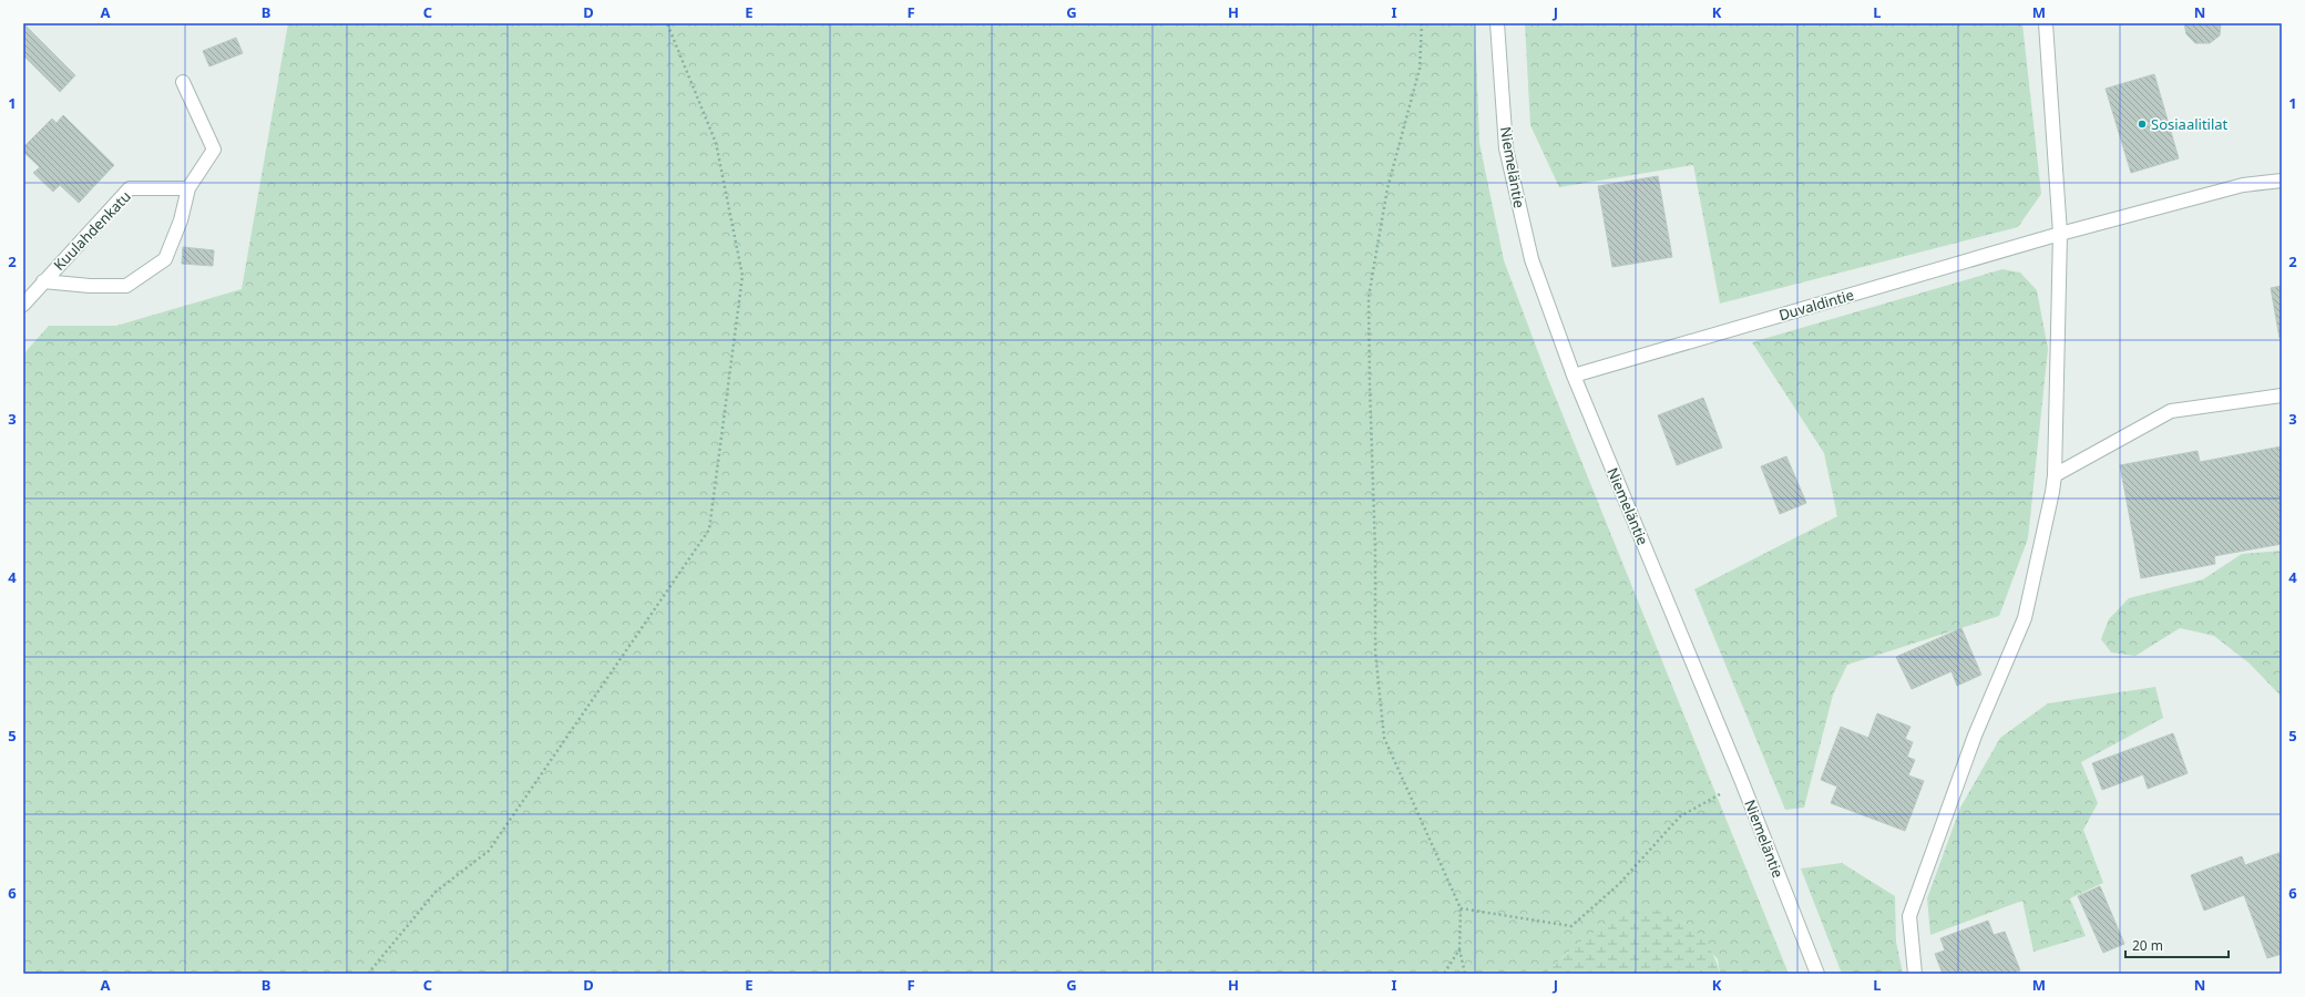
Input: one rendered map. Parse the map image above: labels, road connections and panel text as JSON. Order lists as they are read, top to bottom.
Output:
{
  "streets": {
    "street": ["Niemeläntie", "Kuulahdenkatu", "Duvaldintie"]
  },
  "crossings": [
    ["Niemeläntie", "Duvaldintie"]
  ],
  "places": ["Sosiaalitilat"],
  "scale_bar": "20 m",
  "grid": {
    "columns": [
      "A",
      "B",
      "C",
      "D",
      "E",
      "F",
      "G",
      "H",
      "I",
      "J",
      "K",
      "L",
      "M",
      "N"
    ],
    "rows": [
      "1",
      "2",
      "3",
      "4",
      "5",
      "6"
    ]
  }
}
